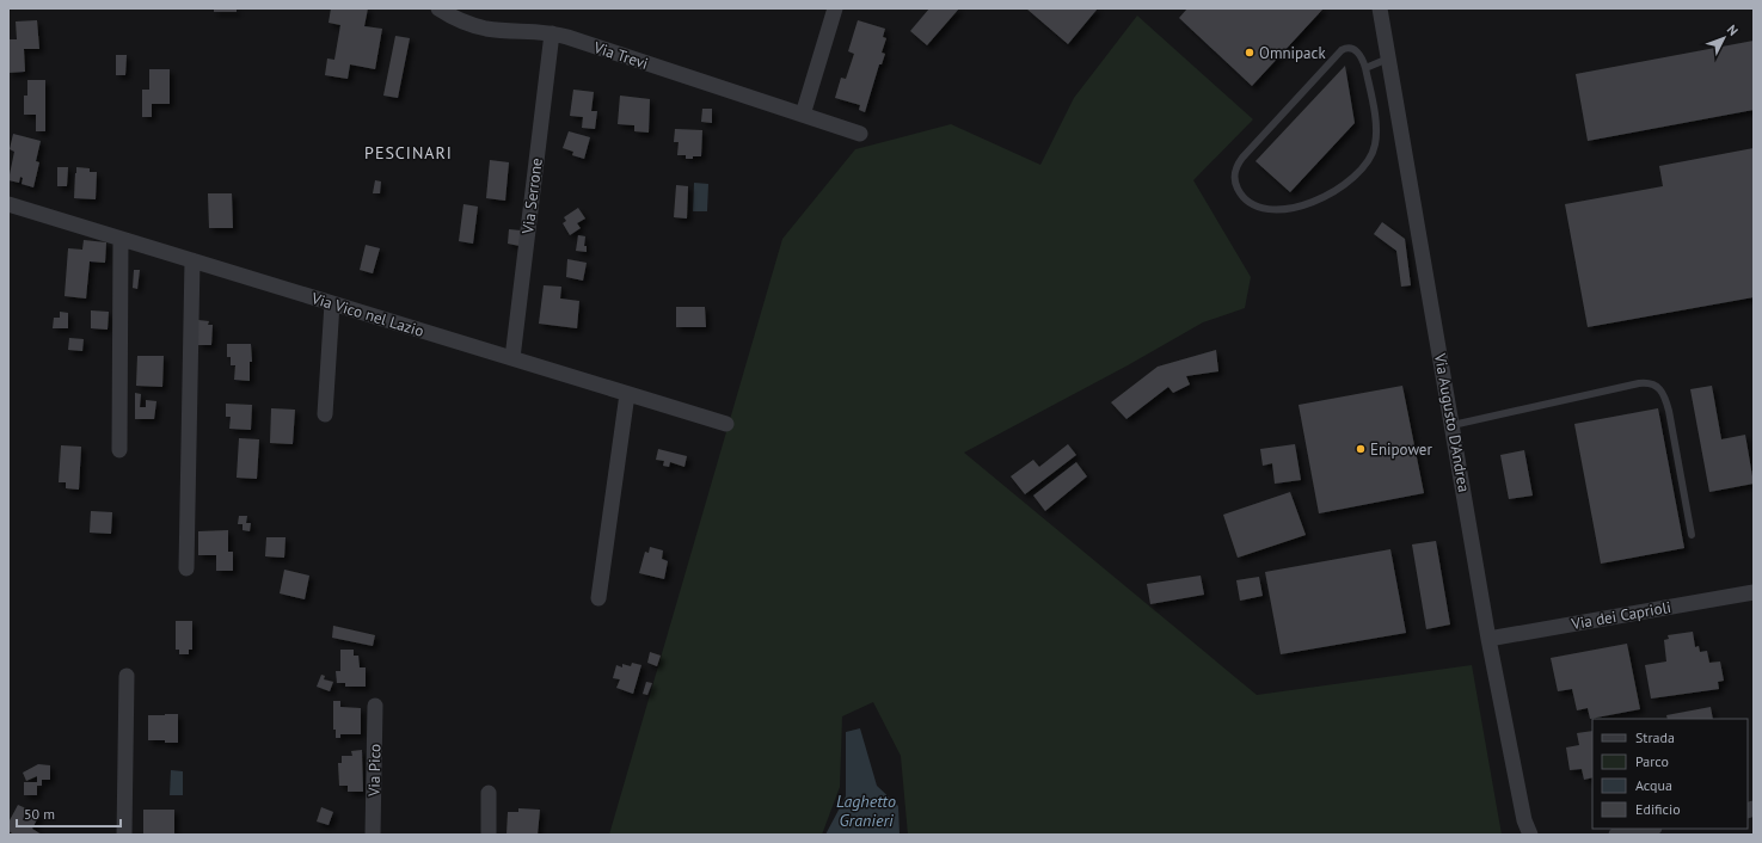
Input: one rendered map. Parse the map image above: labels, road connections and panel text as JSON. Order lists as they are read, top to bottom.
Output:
{
  "streets": {
    "street": [
      "Via Trevi",
      "Via Serrone",
      "Via Vico nel Lazio",
      "Via Augusto D'Andrea",
      "Via dei Caprioli",
      "Via Pico"
    ]
  },
  "crossings": [
    ["Via Trevi", "Via Serrone"],
    ["Via Serrone", "Via Vico nel Lazio"],
    ["Via Augusto D'Andrea", "Via dei Caprioli"]
  ],
  "districts": ["PESCINARI"],
  "water": ["Laghetto Granieri"],
  "places": ["Omnipack", "Enipower"],
  "legend": [
    "Strada",
    "Parco",
    "Acqua",
    "Edificio"
  ],
  "scale_bar": "50 m",
  "north": "top right"
}
